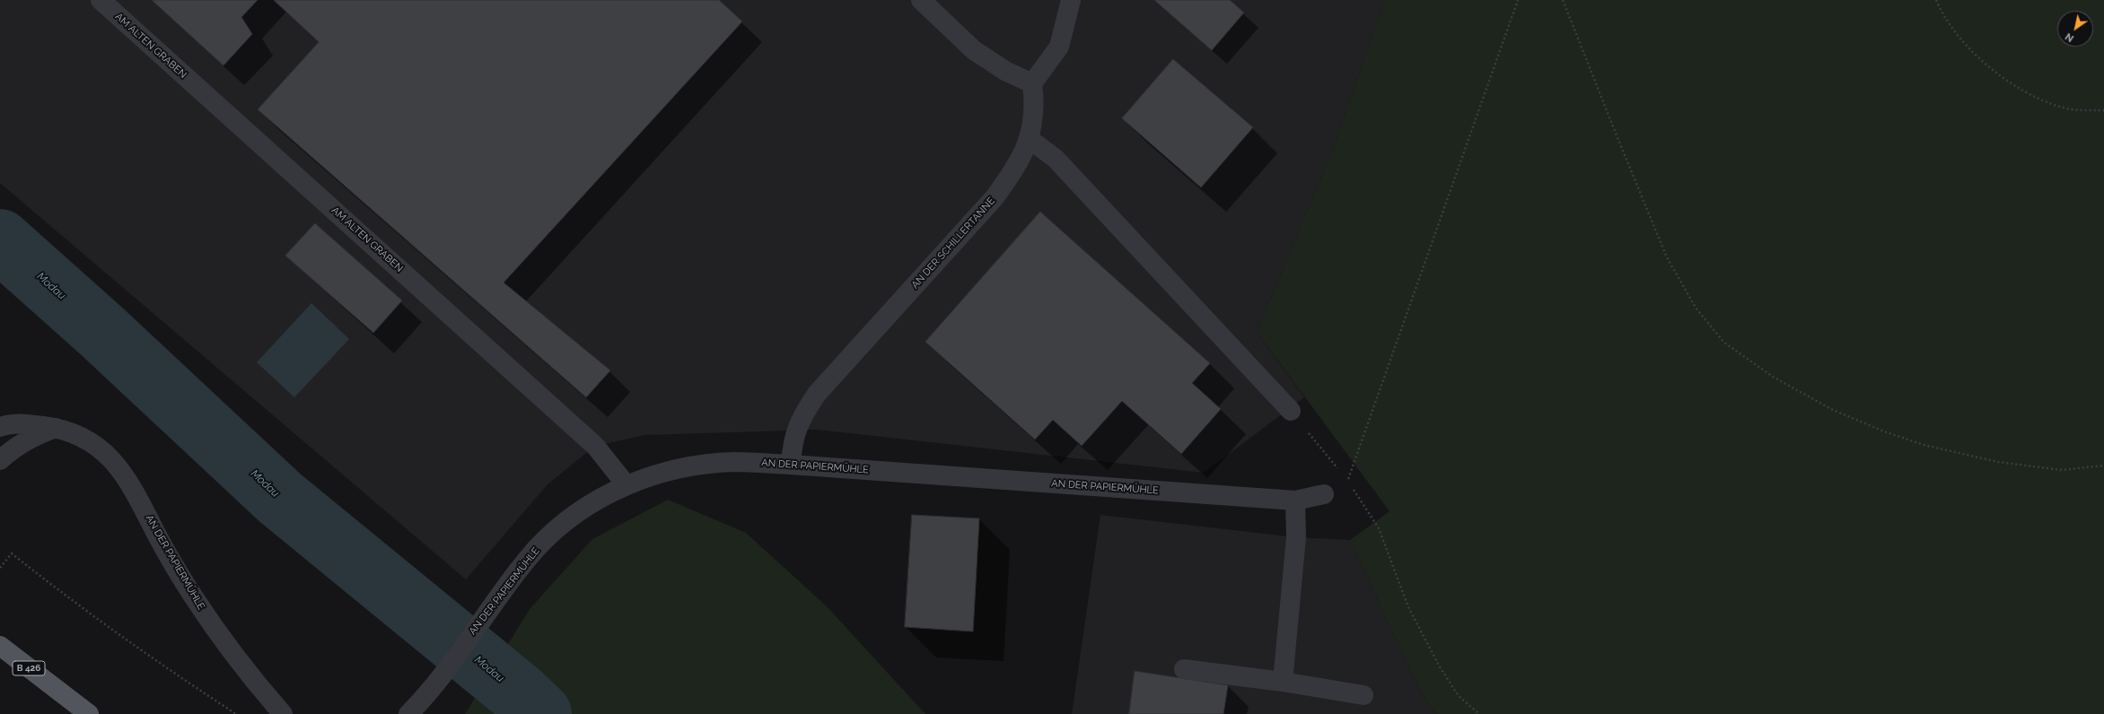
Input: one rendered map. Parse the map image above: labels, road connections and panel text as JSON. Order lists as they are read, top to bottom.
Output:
{
  "streets": {
    "main road": ["B 426"],
    "street": ["AM ALTEN GRABEN", "AN DER SCHILLERTANNE", "AN DER PAPIERMÜHLE"]
  },
  "crossings": [
    ["AM ALTEN GRABEN", "AN DER PAPIERMÜHLE"],
    ["AN DER SCHILLERTANNE", "AN DER PAPIERMÜHLE"]
  ],
  "water": ["Modau"],
  "north": "bottom left"
}
